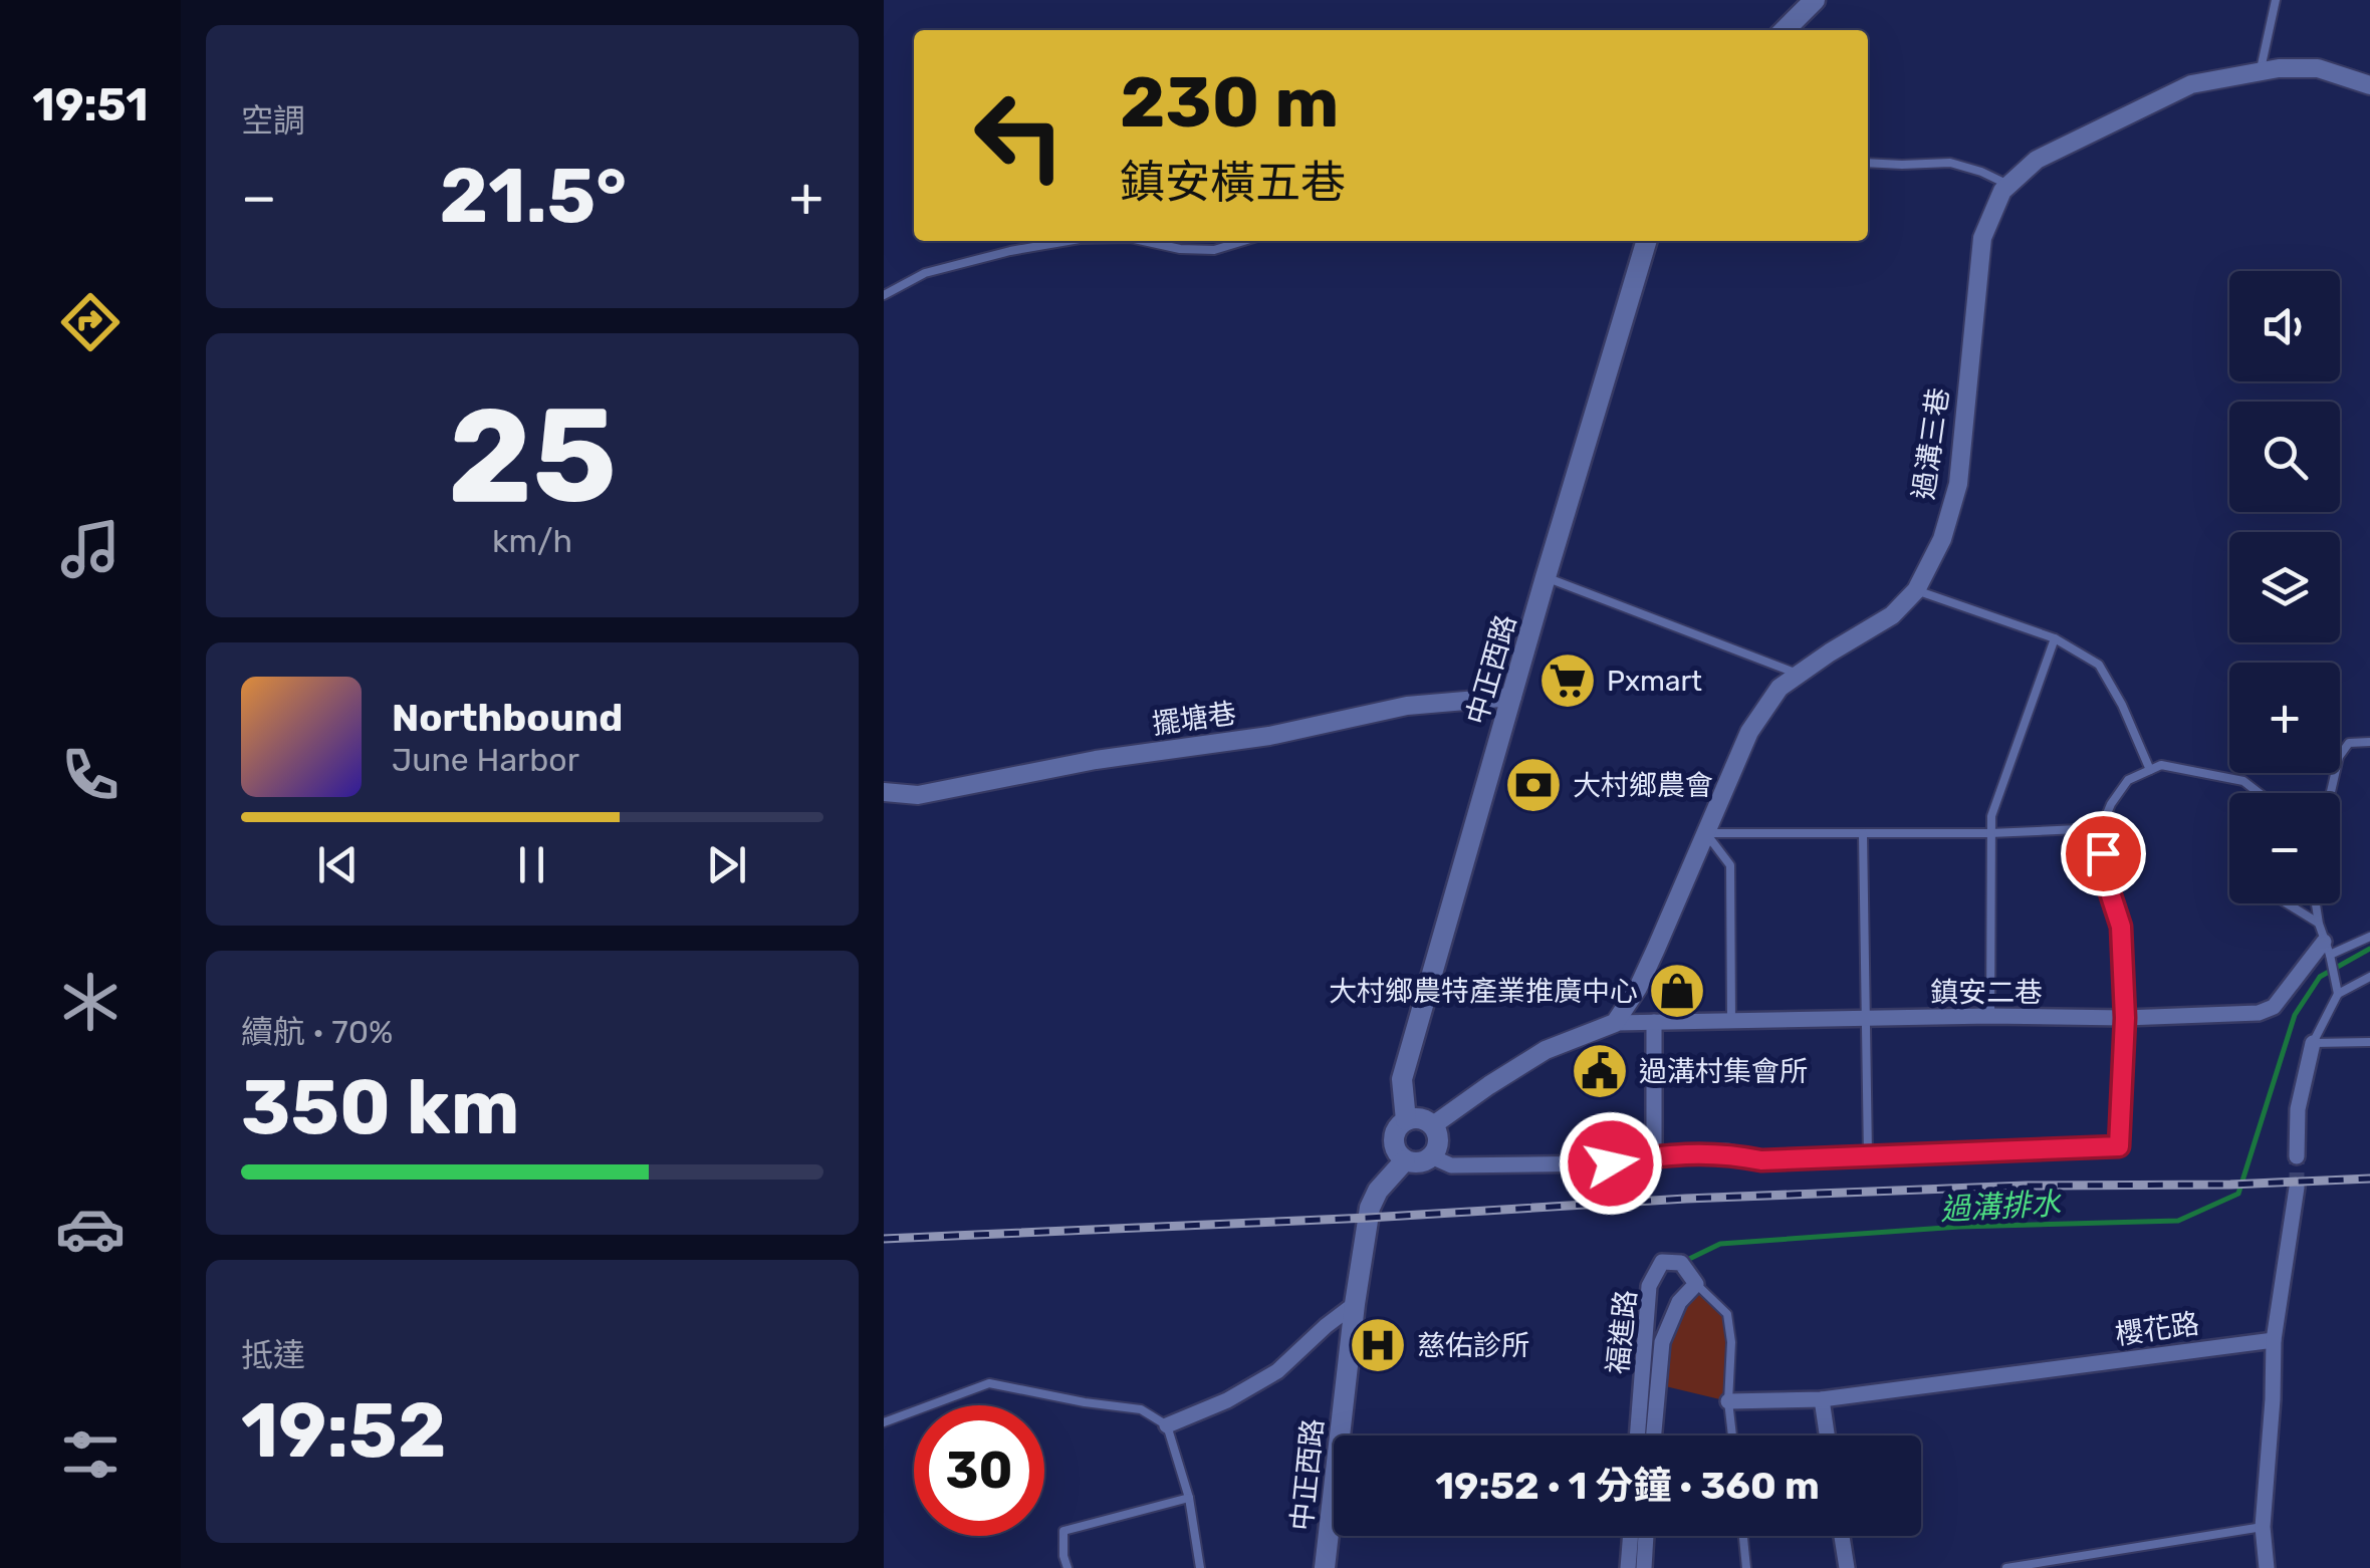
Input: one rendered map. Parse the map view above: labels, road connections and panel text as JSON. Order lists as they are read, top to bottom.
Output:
{
  "streets": {
    "main road": ["中正西路"],
    "street": [
      "過溝三巷",
      "擺塘巷",
      "鎮安二巷",
      "櫻花路",
      "福進路"
    ]
  },
  "crossings": [
    ["過溝三巷", "鎮安二巷"],
    ["中正西路", "擺塘巷"]
  ],
  "water": ["過溝排水"],
  "places": {
    "supermarket": ["Pxmart"],
    "bank": ["大村鄉農會"],
    "shop": ["大村鄉農特產業推廣中心"],
    "public building": ["過溝村集會所"],
    "hospital": ["慈佑診所"]
  },
  "page": {
    "tabs": "19:51",
    "tile": [
      "空調",
      ["25", "km/h"],
      ["續航 · 70%", "350 km"],
      ["抵達", "19:52"]
    ],
    "turn": ["230 m", "鎮安橫五巷"],
    "heat": ["−", "21.5°", "+"],
    "map_buttons": ["+", "−"],
    "song": ["Northbound", "June Harbor"],
    "limit": "30",
    "trip": "19:52 · 1 分鐘 · 360 m"
  }
}
